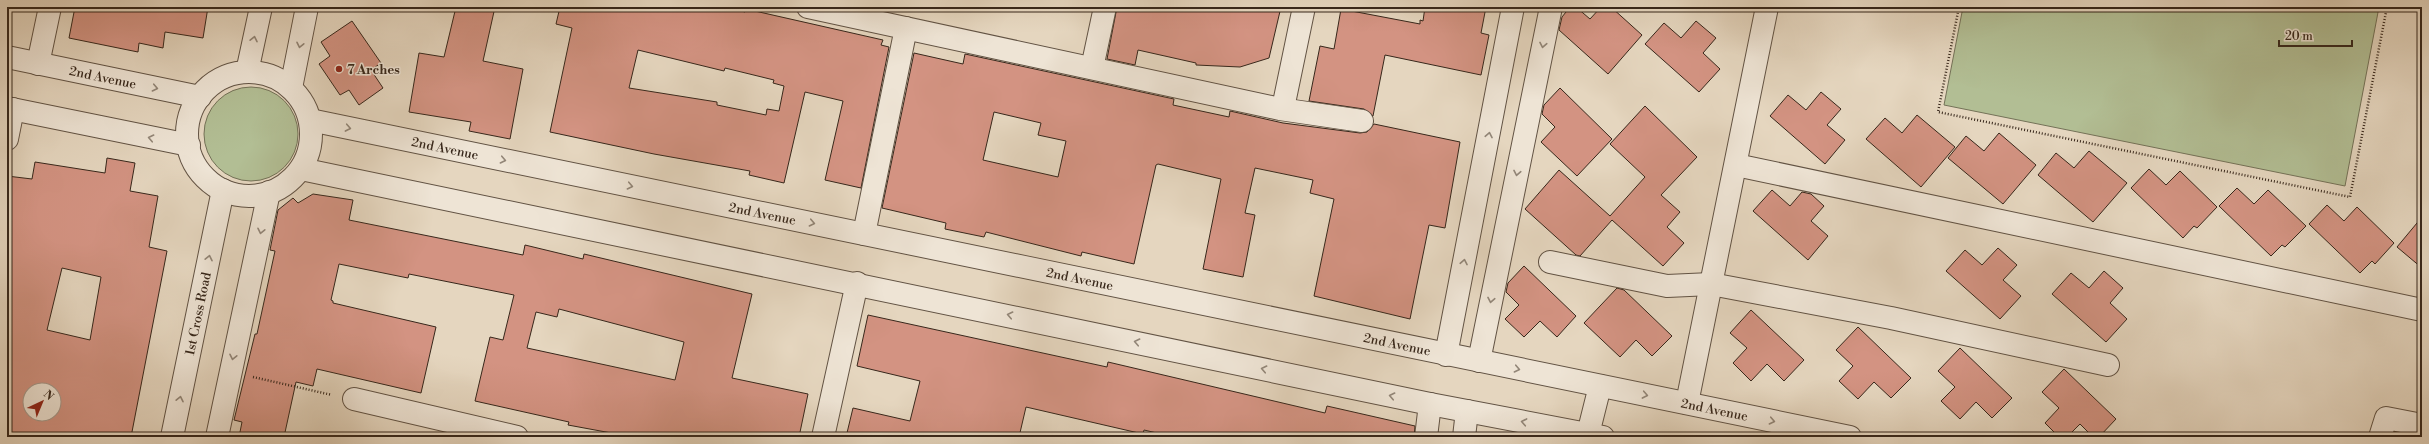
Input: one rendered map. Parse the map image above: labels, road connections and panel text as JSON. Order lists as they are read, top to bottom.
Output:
{
  "streets": {
    "street": ["2nd Avenue", "1st Cross Road"]
  },
  "crossings": [
    ["2nd Avenue", "1st Cross Road"]
  ],
  "places": ["7 Arches"],
  "scale_bar": "20 m",
  "north": "top right"
}
